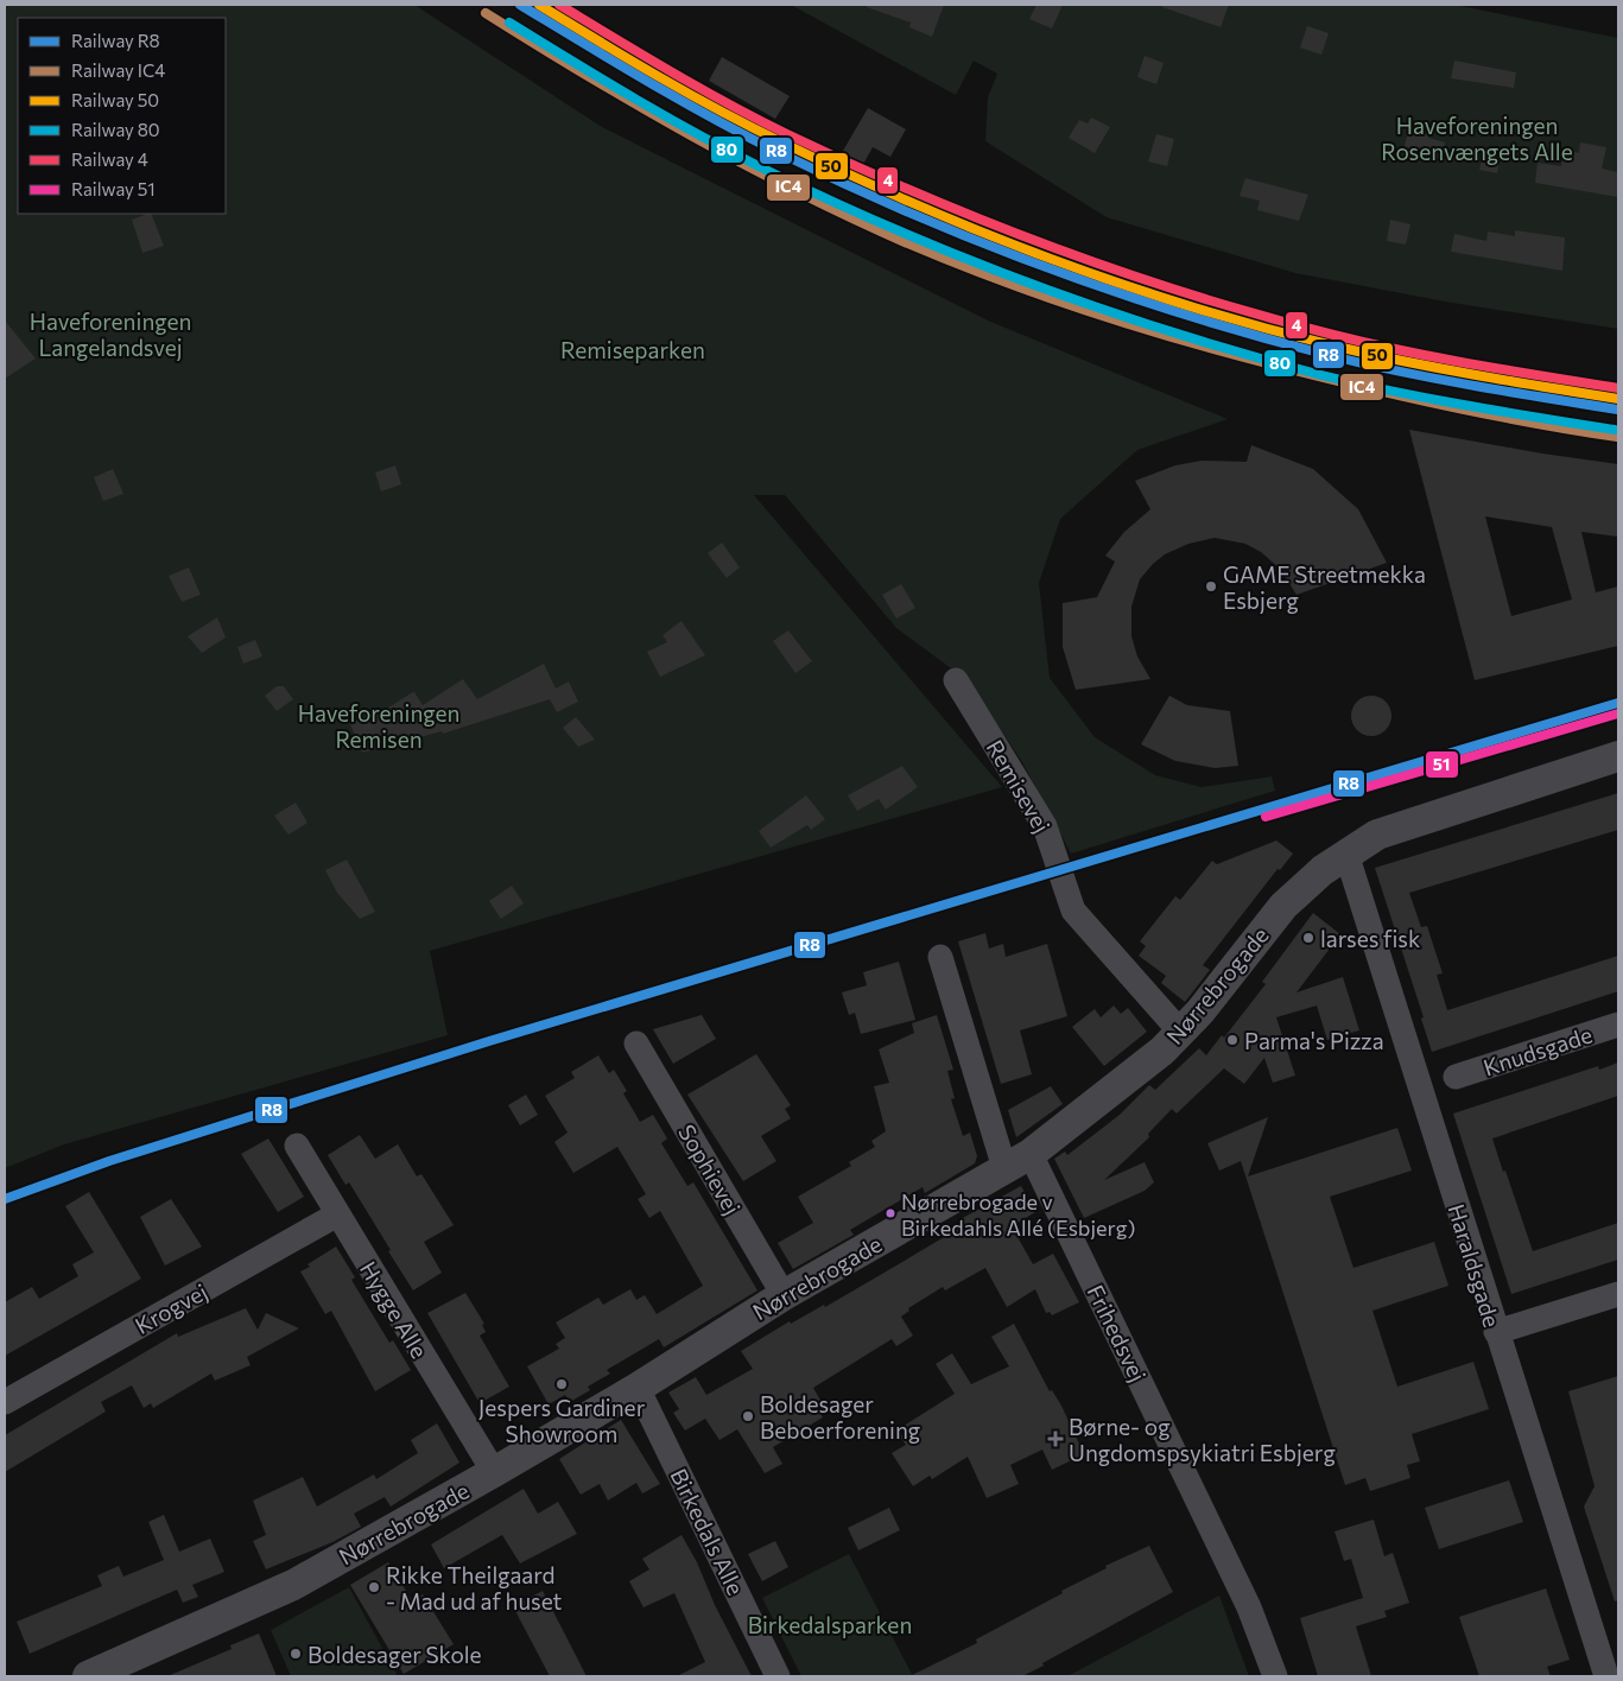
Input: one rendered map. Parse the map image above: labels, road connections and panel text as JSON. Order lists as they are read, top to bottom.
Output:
{
  "streets": {
    "street": [
      "Remisevej",
      "Nørrebrogade",
      "Knudsgade",
      "Sophievej",
      "Haraldsgade",
      "Krogvej",
      "Hygge Alle",
      "Frihedsvej",
      "Birkedals Alle"
    ]
  },
  "crossings": [
    ["Remisevej", "Nørrebrogade"],
    ["Nørrebrogade", "Sophievej"],
    ["Nørrebrogade", "Haraldsgade"],
    ["Nørrebrogade", "Hygge Alle"],
    ["Nørrebrogade", "Frihedsvej"],
    ["Nørrebrogade", "Birkedals Alle"],
    ["Krogvej", "Hygge Alle"]
  ],
  "parks": [
    "Haveforeningen Rosenvængets Alle",
    "Haveforeningen Langelandsvej",
    "Remiseparken",
    "Haveforeningen Remisen",
    "Birkedalsparken"
  ],
  "places": {
    "other": [
      "GAME Streetmekka Esbjerg",
      "larses fisk",
      "Parma's Pizza",
      "Nørrebrogade v Birkedahls Allé (Esbjerg)",
      "Jespers Gardiner Showroom",
      "Boldesager Beboerforening",
      "Rikke Theilgaard - Mad ud af huset",
      "Boldesager Skole"
    ],
    "health": ["Børne- og Ungdomspsykiatri Esbjerg"]
  },
  "lines": [
    "rail line R8",
    "rail line 50",
    "rail line 4",
    "rail line IC4",
    "rail line 80",
    "rail line 51"
  ],
  "legend": [
    "Railway R8",
    "Railway IC4",
    "Railway 50",
    "Railway 80",
    "Railway 4",
    "Railway 51"
  ]
}
